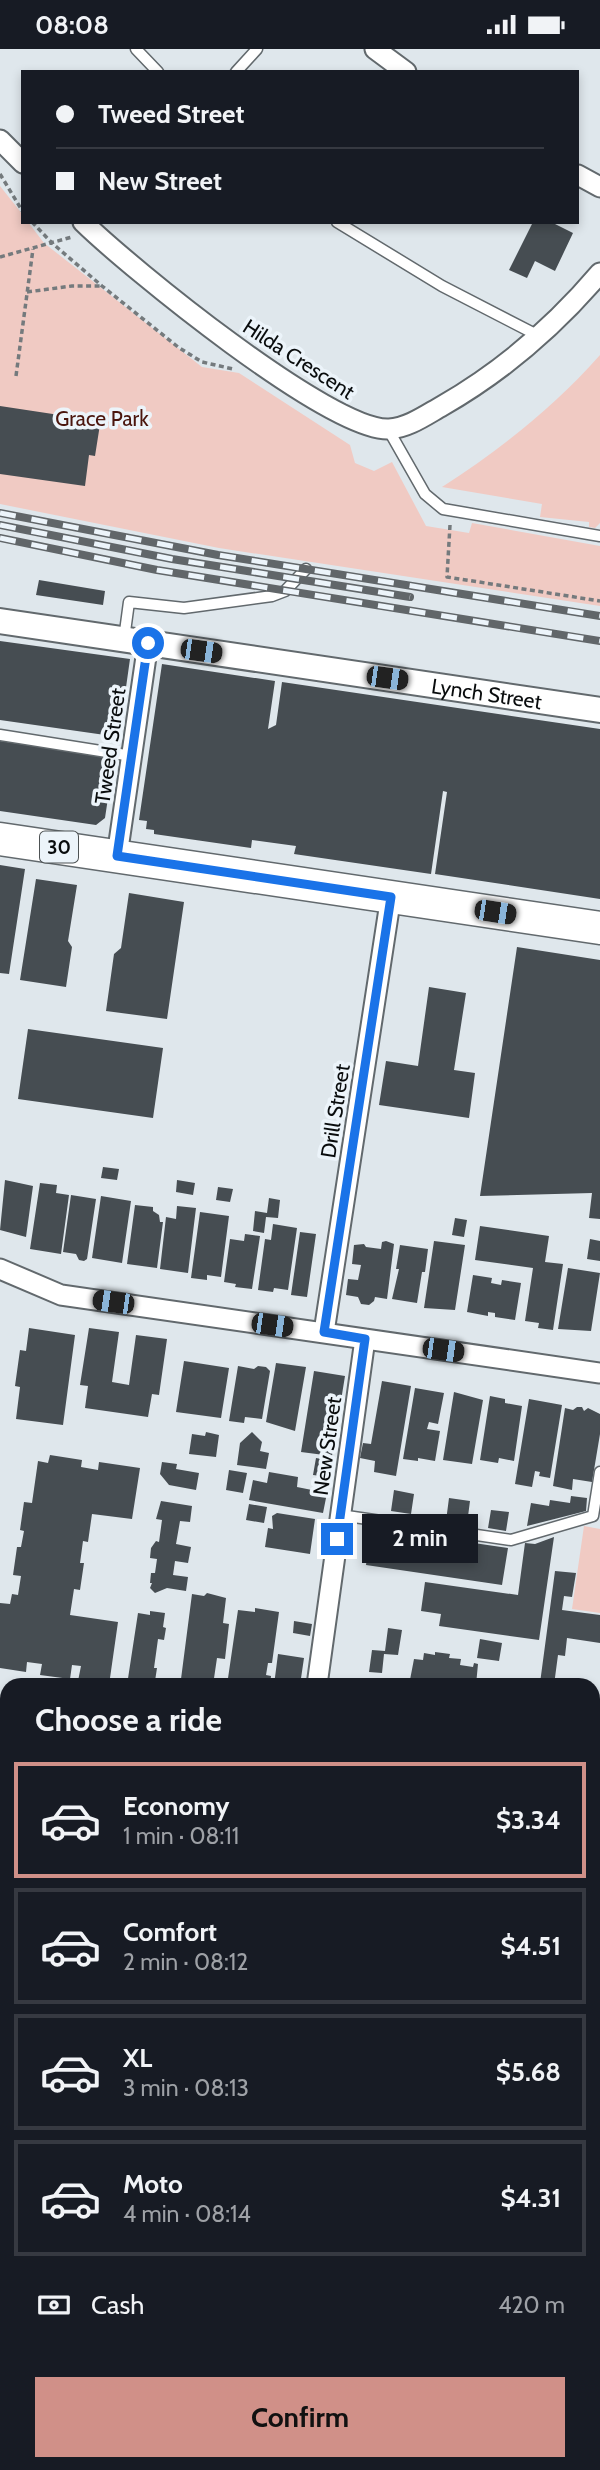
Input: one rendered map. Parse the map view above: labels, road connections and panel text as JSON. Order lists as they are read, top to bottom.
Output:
{
  "streets": {
    "main road": ["30"],
    "street": [
      "Hilda Crescent",
      "Lynch Street",
      "Tweed Street",
      "Drill Street",
      "New Street"
    ]
  },
  "crossings": [
    ["Lynch Street", "Tweed Street"],
    ["Tweed Street", "30"],
    ["30", "Drill Street"]
  ],
  "parks": ["Grace Park"],
  "page": {
    "status": "08:08",
    "banner": ["Tweed Street", "New Street"],
    "bubble": "2 min",
    "heading": "Choose a ride",
    "list": [
      {
        "name": "Economy",
        "note": "1 min · 08:11",
        "value": "$3.34"
      },
      {
        "name": "Comfort",
        "note": "2 min · 08:12",
        "value": "$4.51"
      },
      {
        "name": "XL",
        "note": "3 min · 08:13",
        "value": "$5.68"
      },
      {
        "name": "Moto",
        "note": "4 min · 08:14",
        "value": "$4.31"
      }
    ],
    "pay": ["Cash", "420 m"],
    "buttons": "Confirm"
  }
}
